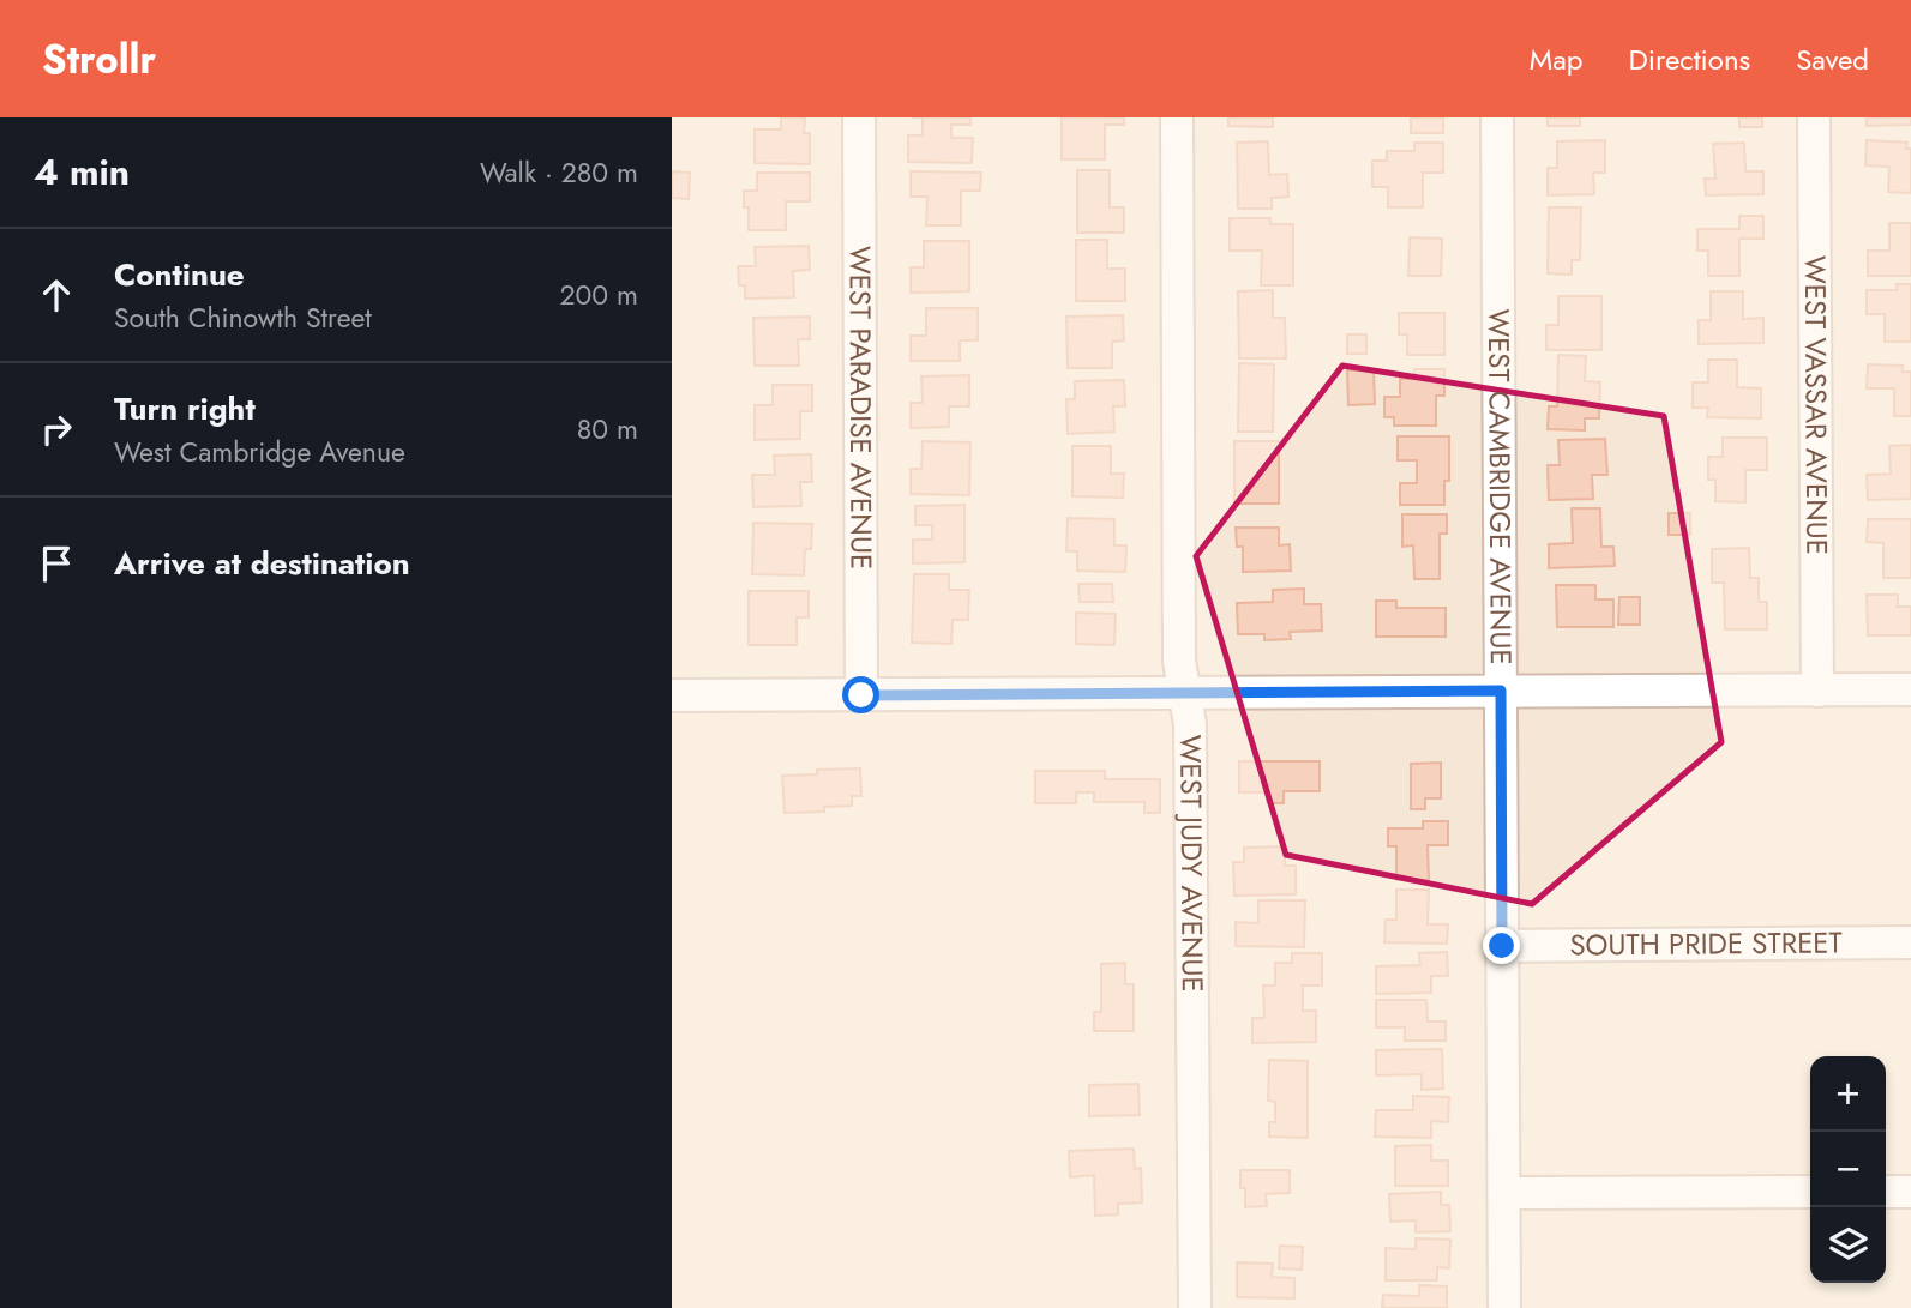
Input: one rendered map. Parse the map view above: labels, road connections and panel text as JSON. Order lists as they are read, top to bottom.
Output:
{
  "streets": {
    "street": [
      "WEST VASSAR AVENUE",
      "WEST PARADISE AVENUE",
      "WEST CAMBRIDGE AVENUE",
      "WEST JUDY AVENUE",
      "SOUTH PRIDE STREET"
    ]
  },
  "crossings": [
    ["WEST CAMBRIDGE AVENUE", "SOUTH PRIDE STREET"]
  ],
  "page": {
    "header": "Strollr",
    "nav": ["Map", "Directions", "Saved"],
    "heading": ["4 min", "Walk · 280 m"],
    "list": [
      ["Continue", "South Chinowth Street", "200 m"],
      ["Turn right", "West Cambridge Avenue", "80 m"],
      "Arrive at destination"
    ],
    "map_buttons": ["+", "−"]
  }
}
